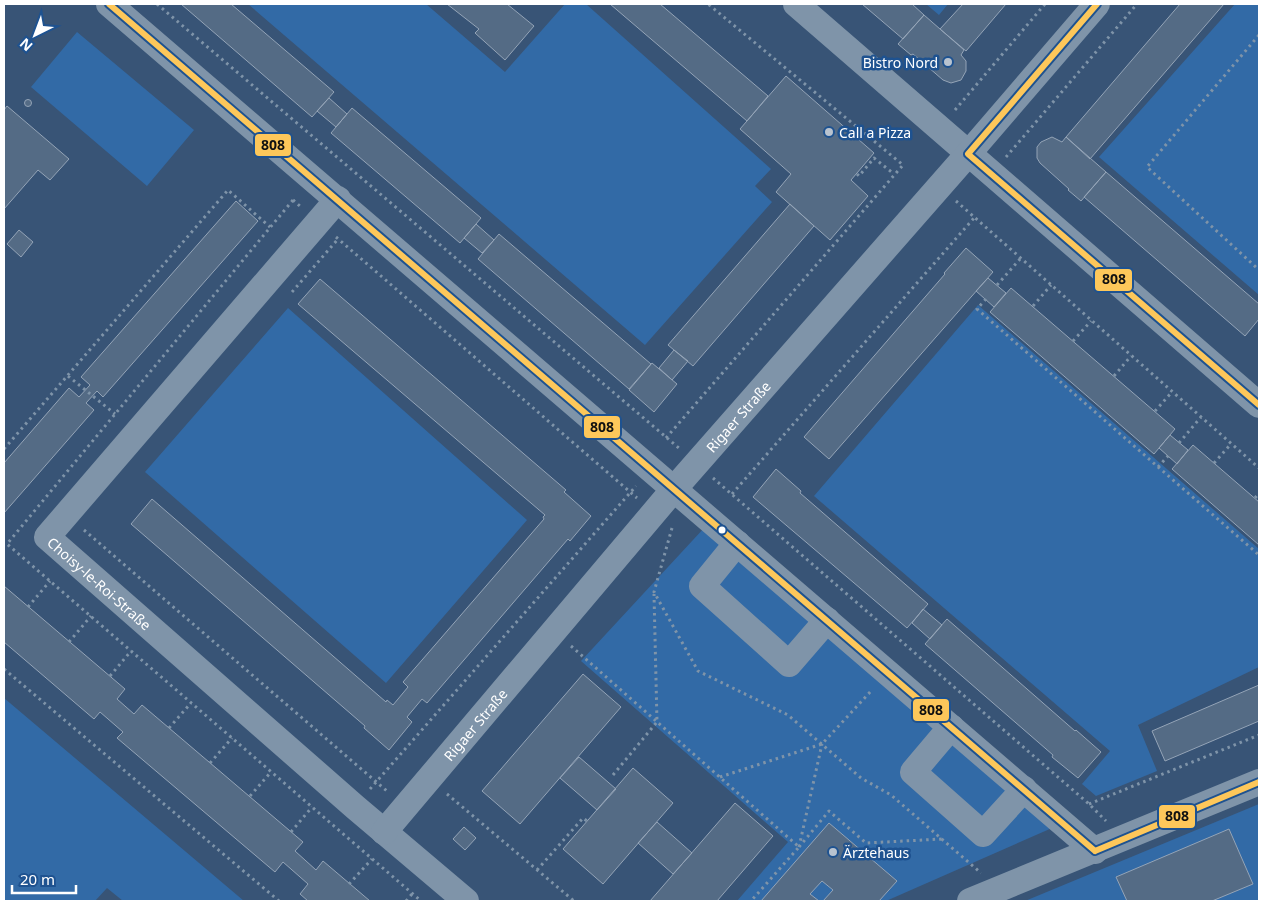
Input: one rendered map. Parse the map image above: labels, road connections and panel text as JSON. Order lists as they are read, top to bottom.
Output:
{
  "streets": {
    "street": ["Rigaer Straße", "Choisy-le-Roi-Straße"]
  },
  "crossings": [
    ["Rigaer Straße", "Choisy-le-Roi-Straße"]
  ],
  "places": ["Bistro Nord", "Call a Pizza", "Ärztehaus"],
  "lines": ["transit line 808"],
  "scale_bar": "20 m",
  "north": "bottom left"
}
